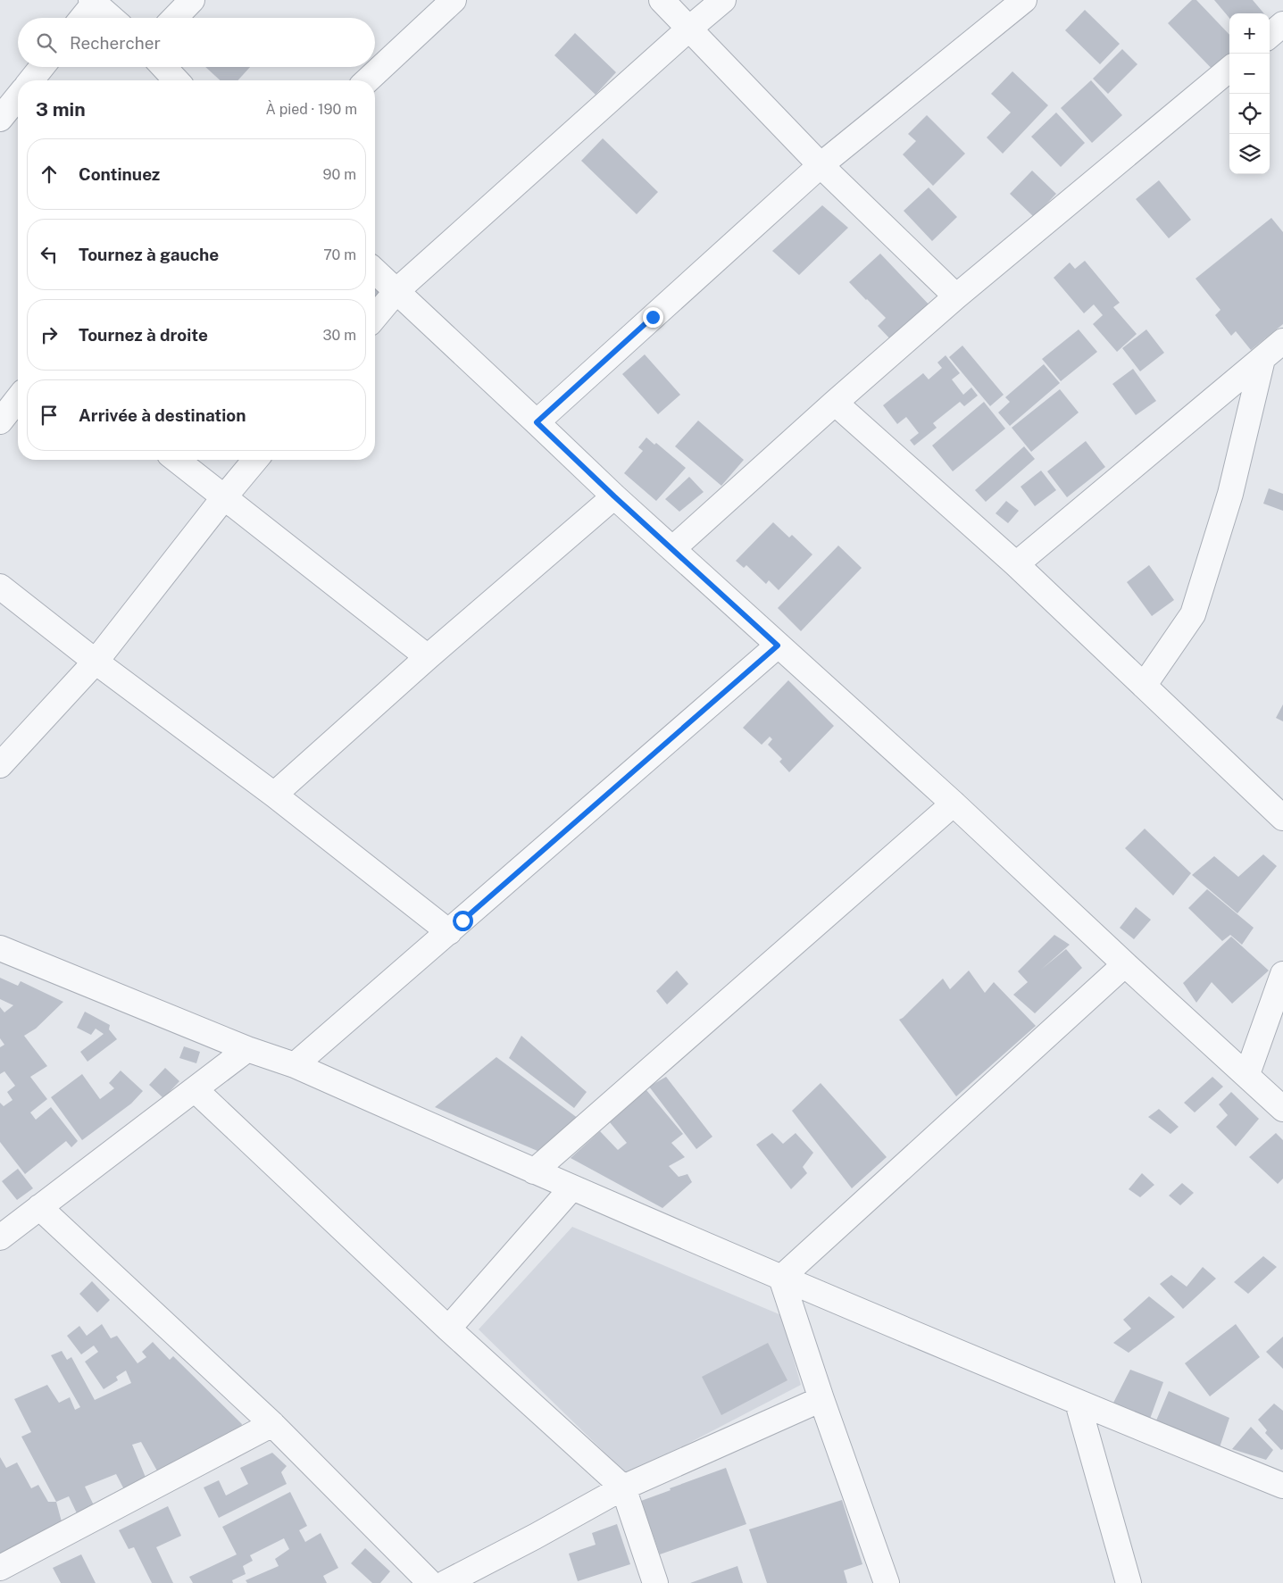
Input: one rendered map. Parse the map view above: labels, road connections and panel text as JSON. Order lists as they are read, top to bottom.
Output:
{
  "page": {
    "map_buttons": ["+", "−"],
    "search": "Rechercher",
    "heading": ["3 min", "À pied · 190 m"],
    "list": [
      ["Continuez", "90 m"],
      ["Tournez à gauche", "70 m"],
      ["Tournez à droite", "30 m"],
      "Arrivée à destination"
    ]
  }
}
